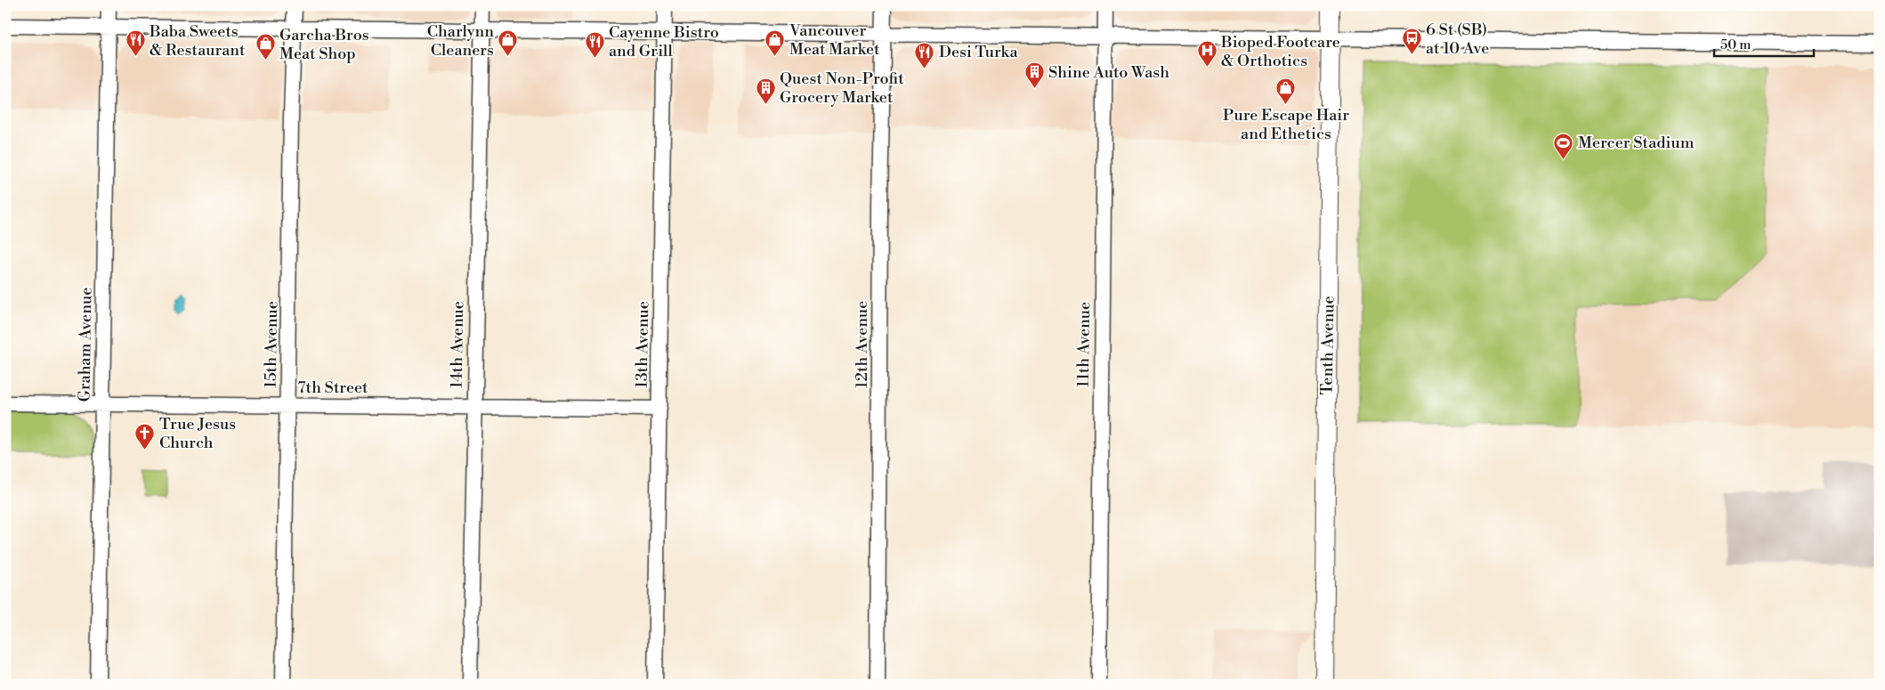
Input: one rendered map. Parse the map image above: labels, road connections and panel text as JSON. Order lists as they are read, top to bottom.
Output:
{
  "streets": {
    "main road": ["Tenth Avenue"],
    "street": [
      "Graham Avenue",
      "15th Avenue",
      "14th Avenue",
      "13th Avenue",
      "12th Avenue",
      "11th Avenue",
      "7th Street"
    ]
  },
  "crossings": [
    ["Graham Avenue", "7th Street"],
    ["15th Avenue", "7th Street"],
    ["14th Avenue", "7th Street"],
    ["13th Avenue", "7th Street"]
  ],
  "places": {
    "bus stop": ["6 St (SB) at 10 Ave"],
    "shop": [
      "Vancouver Meat Market",
      "Charlynn Cleaners",
      "Garcha Bros Meat Shop",
      "Pure Escape Hair and Ethetics"
    ],
    "restaurant": ["Baba Sweets & Restaurant", "Cayenne Bistro and Grill", "Desi Turka"],
    "hospital": ["Bioped Footcare & Orthotics"],
    "building": ["Shine Auto Wash", "Quest Non-Profit Grocery Market"],
    "sports": ["Mercer Stadium"],
    "church": ["True Jesus Church"]
  },
  "scale_bar": "50 m"
}
